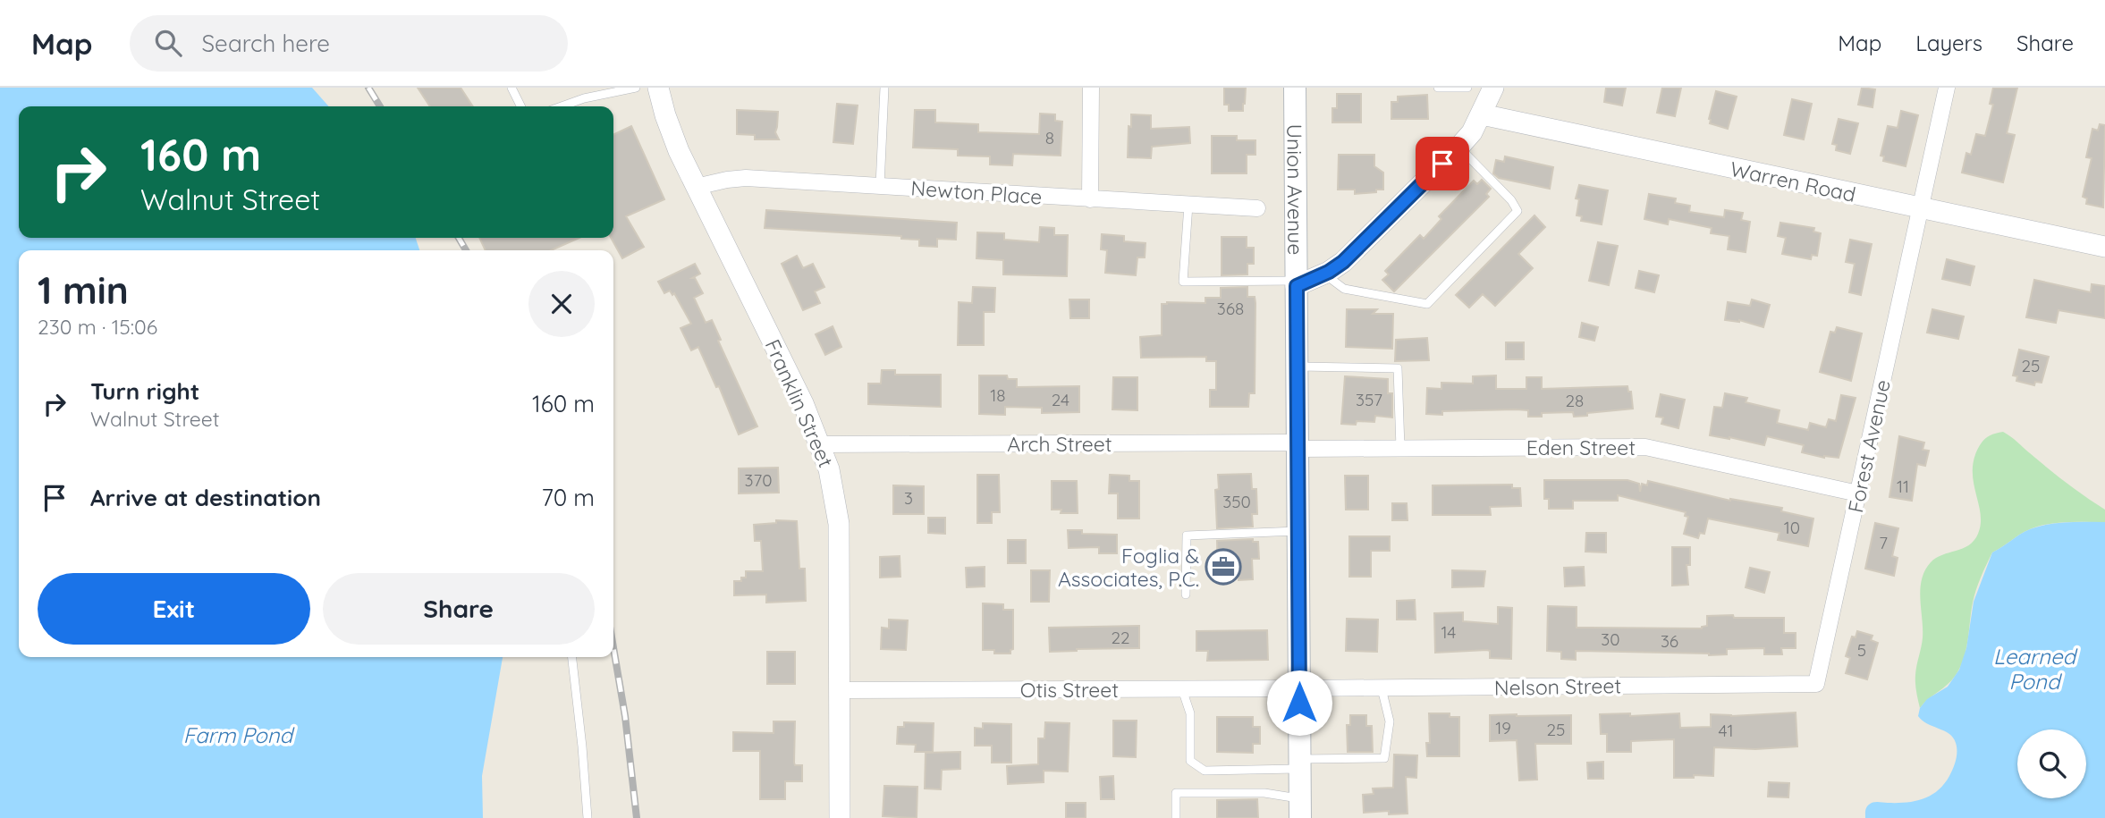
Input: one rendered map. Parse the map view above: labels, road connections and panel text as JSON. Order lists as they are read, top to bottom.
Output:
{
  "streets": {
    "main road": ["Union Avenue"],
    "street": [
      "Warren Road",
      "Newton Place",
      "Franklin Street",
      "Arch Street",
      "Forest Avenue",
      "Eden Street",
      "Nelson Street",
      "Otis Street"
    ]
  },
  "crossings": [
    ["Warren Road", "Forest Avenue"],
    ["Union Avenue", "Arch Street"],
    ["Union Avenue", "Eden Street"],
    ["Union Avenue", "Nelson Street"],
    ["Union Avenue", "Otis Street"],
    ["Newton Place", "Franklin Street"],
    ["Franklin Street", "Arch Street"],
    ["Franklin Street", "Otis Street"],
    ["Arch Street", "Eden Street"],
    ["Forest Avenue", "Eden Street"],
    ["Forest Avenue", "Nelson Street"],
    ["Nelson Street", "Otis Street"]
  ],
  "water": ["Learned Pond", "Farm Pond"],
  "places": {
    "office": ["Foglia & Associates, P.C."]
  },
  "house_numbers": [
    "8",
    "368",
    "25",
    "18",
    "24",
    "357",
    "28",
    "370",
    "11",
    "3",
    "350",
    "10",
    "7",
    "14",
    "22",
    "30",
    "36",
    "5",
    "19",
    "25",
    "41"
  ],
  "page": {
    "header": "Map",
    "search": "Search here",
    "nav": ["Map", "Layers", "Share"],
    "turn": ["160 m", "Walnut Street"],
    "heading": ["1 min", "230 m · 15:06"],
    "list": [
      {
        "name": "Turn right",
        "note": "Walnut Street",
        "value": "160 m"
      },
      {
        "name": "Arrive at destination",
        "value": "70 m"
      }
    ],
    "buttons": ["Exit", "Share"]
  }
}
